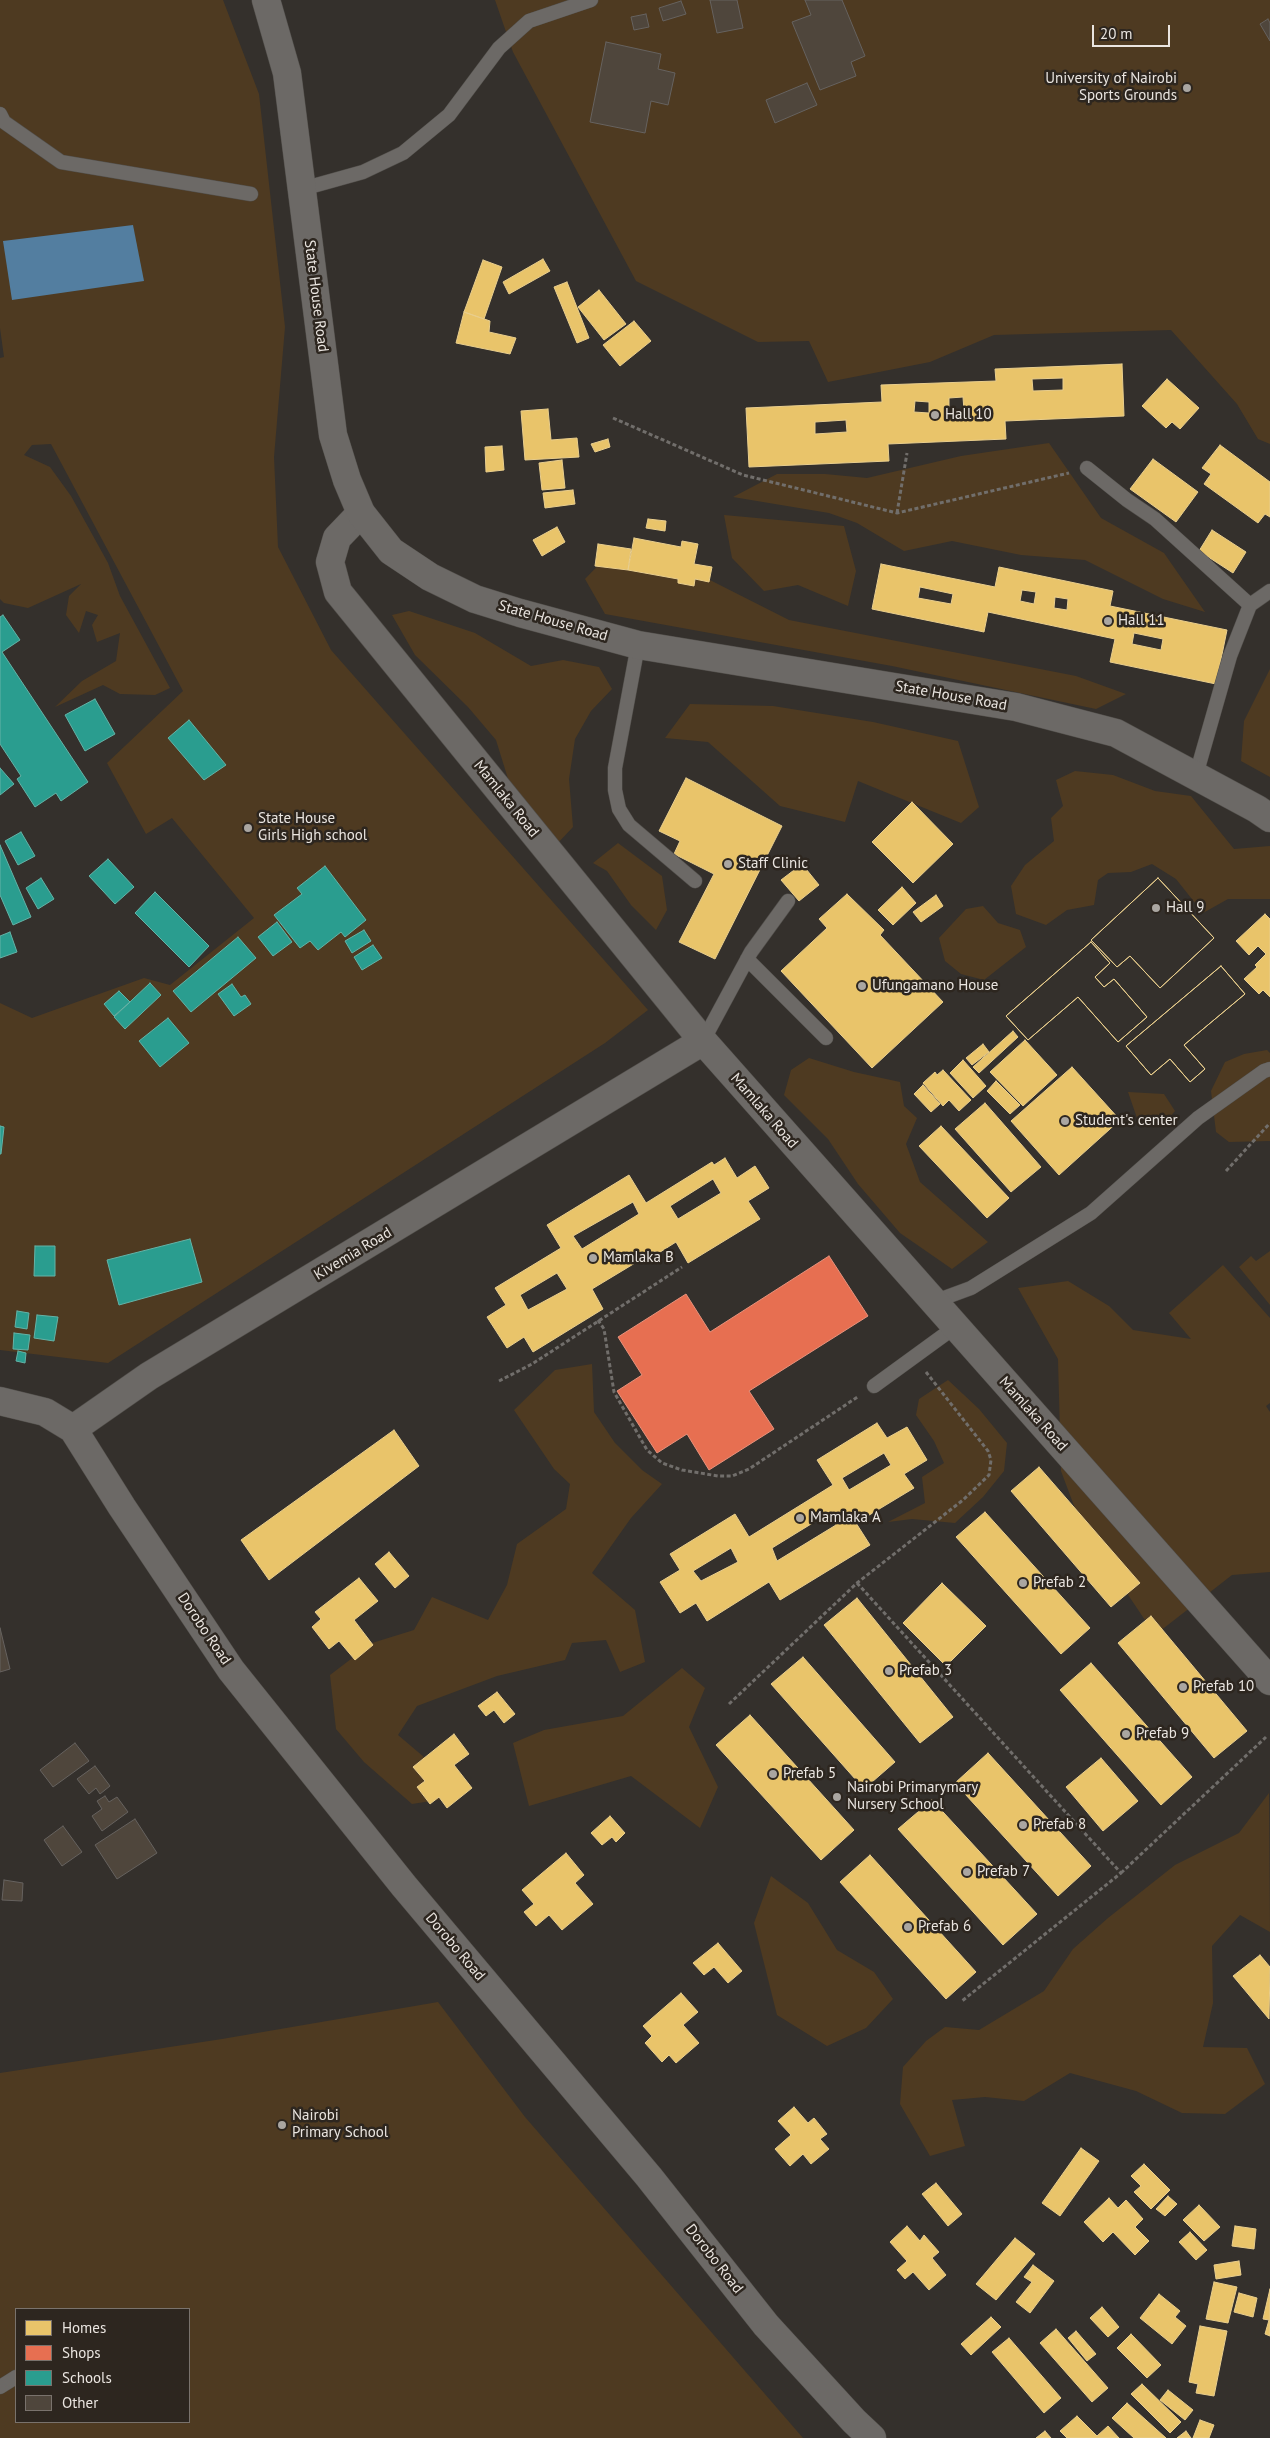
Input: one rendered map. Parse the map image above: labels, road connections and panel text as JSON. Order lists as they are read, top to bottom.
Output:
{
  "streets": {
    "street": [
      "State House Road",
      "Mamlaka Road",
      "Kivemia Road",
      "Dorobo Road"
    ]
  },
  "crossings": [
    ["State House Road", "Mamlaka Road"],
    ["Mamlaka Road", "Kivemia Road"],
    ["Kivemia Road", "Dorobo Road"]
  ],
  "places": [
    "University of Nairobi Sports Grounds",
    "Hall 10",
    "Hall 11",
    "State House Girls High school",
    "Staff Clinic",
    "Hall 9",
    "Ufungamano House",
    "Student's center",
    "Mamlaka B",
    "Mamlaka A",
    "Prefab 2",
    "Prefab 3",
    "Prefab 10",
    "Prefab 9",
    "Prefab 5",
    "Nairobi Primarymary Nursery School",
    "Prefab 8",
    "Prefab 7",
    "Prefab 6",
    "Nairobi Primary School"
  ],
  "legend": [
    "Homes",
    "Shops",
    "Schools",
    "Other"
  ],
  "scale_bar": "20 m"
}
